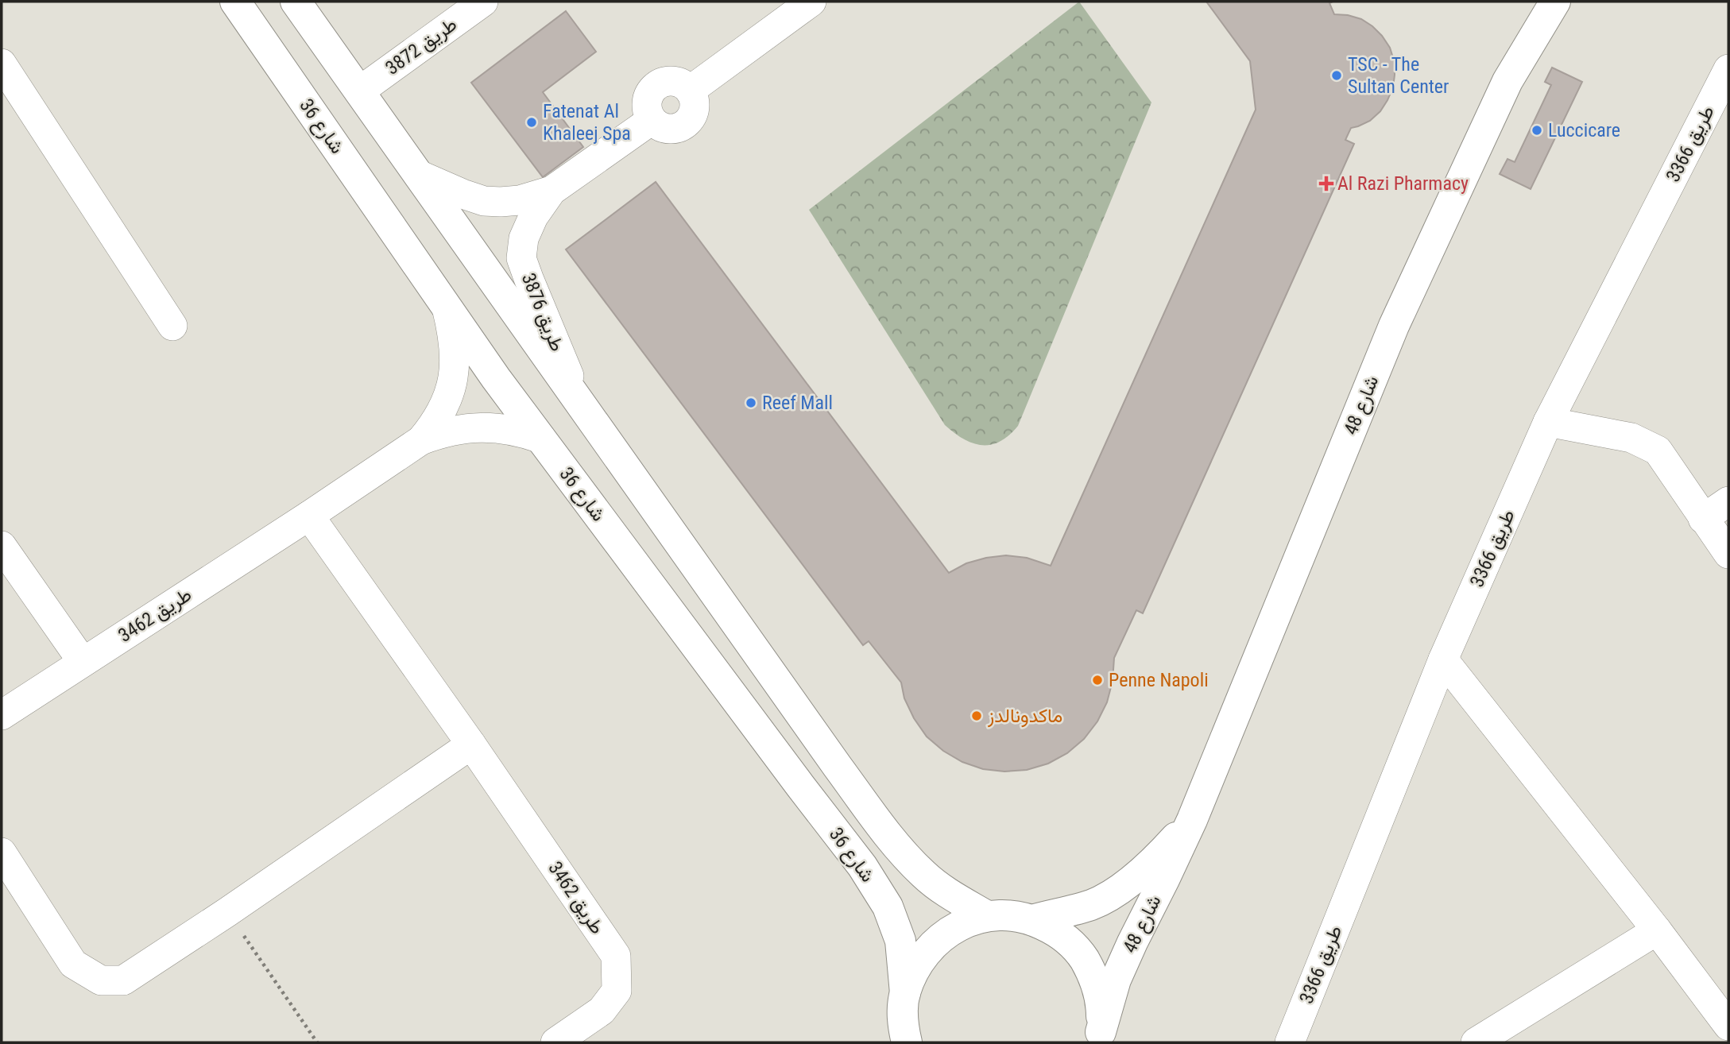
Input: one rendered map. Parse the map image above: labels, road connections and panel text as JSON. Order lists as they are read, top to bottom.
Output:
{
  "streets": {
    "street": [
      "طريق 3872",
      "شارع 36",
      "طريق 3366",
      "طريق 3876",
      "شارع 48",
      "طريق 3462"
    ]
  },
  "places": {
    "other": [
      "TSC - The Sultan Center",
      "Fatenat Al Khaleej Spa",
      "Luccicare",
      "Reef Mall",
      "Penne Napoli",
      "ماكدونالدز"
    ],
    "health": ["Al Razi Pharmacy"]
  }
}
